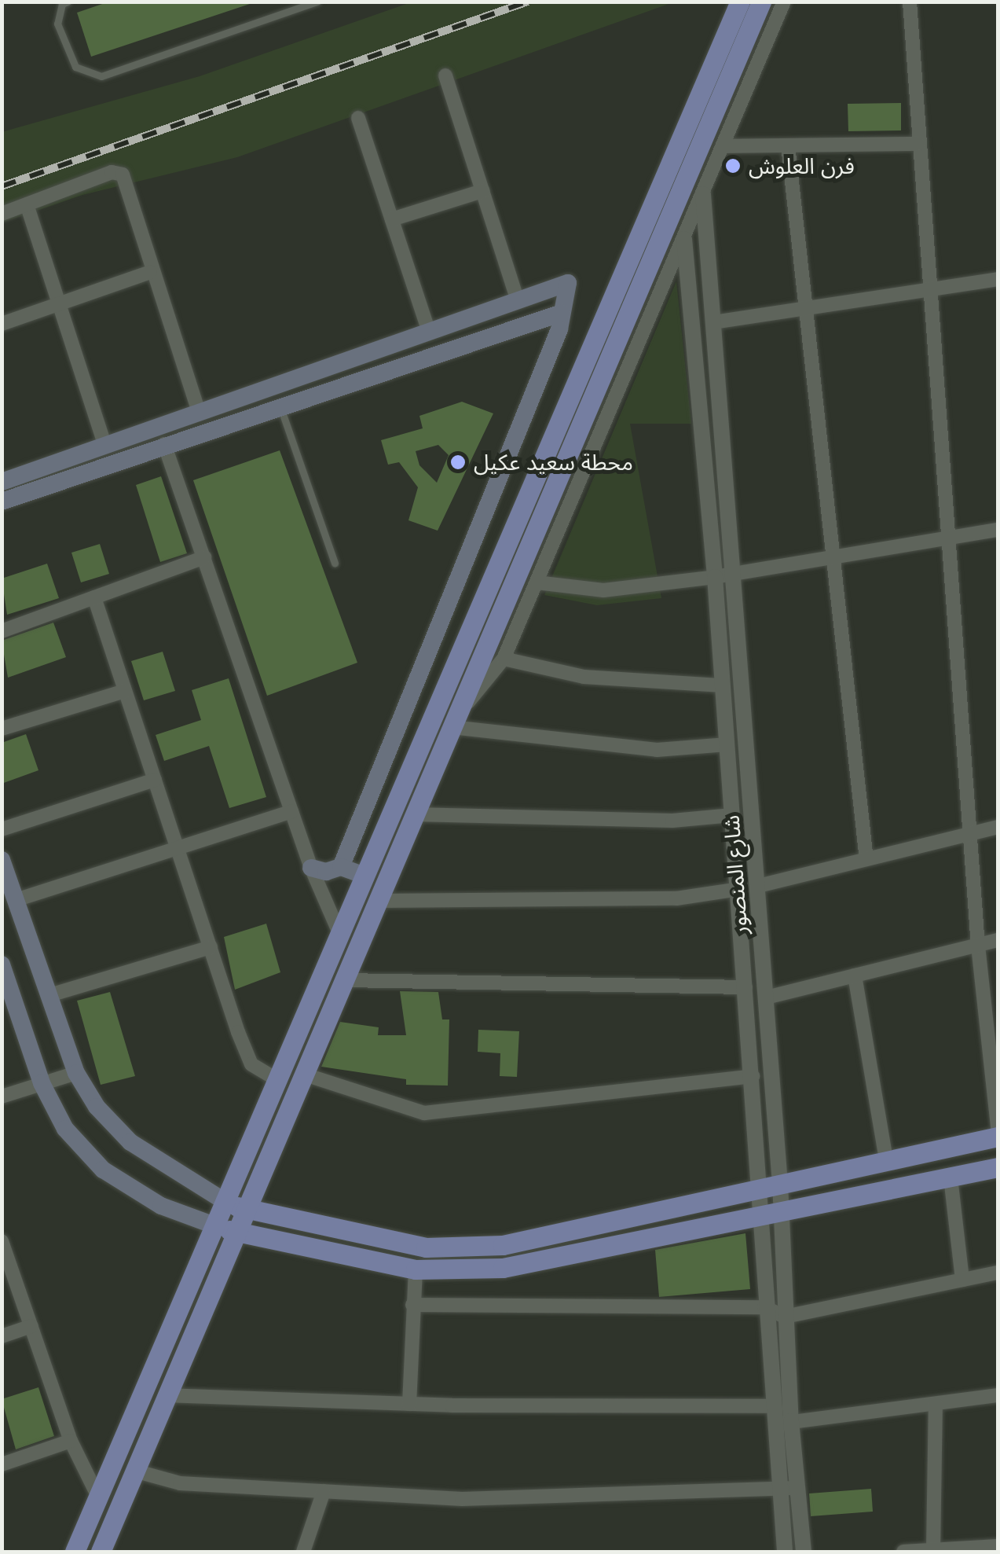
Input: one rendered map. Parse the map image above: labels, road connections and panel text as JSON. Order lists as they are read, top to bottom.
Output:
{
  "streets": {
    "street": ["شارع المنصور"]
  },
  "places": ["فرن العلوش", "محطة سعيد عكيل"]
}
